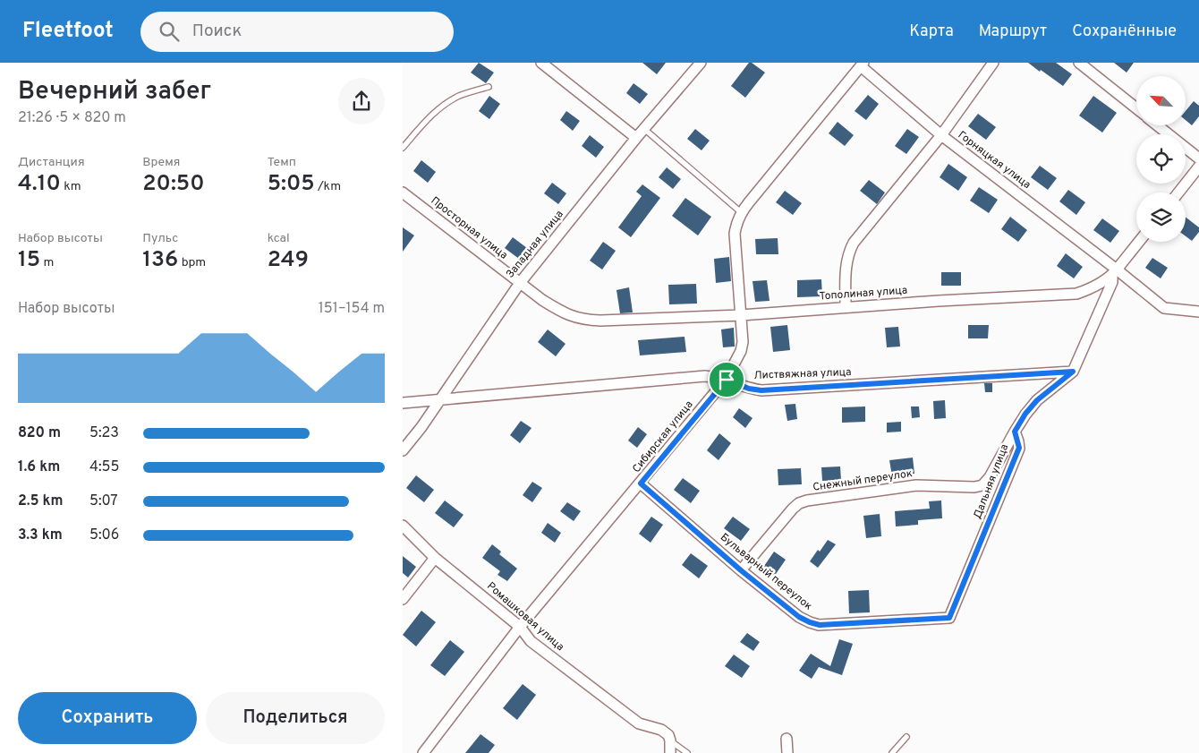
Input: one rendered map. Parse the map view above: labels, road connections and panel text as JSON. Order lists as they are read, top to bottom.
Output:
{
  "streets": {
    "street": [
      "Горняцкая улица",
      "Просторная улица",
      "Западная улица",
      "Тополиная улица",
      "Листвяжная улица",
      "Сибирская улица",
      "Снежный переулок",
      "Дальняя улица",
      "Бульварный переулок",
      "Ромашковая улица"
    ]
  },
  "crossings": [
    ["Горняцкая улица", "Тополиная улица"],
    ["Горняцкая улица", "Сибирская улица"],
    ["Горняцкая улица", "Дальняя улица"],
    ["Просторная улица", "Западная улица"],
    ["Просторная улица", "Тополиная улица"],
    ["Западная улица", "Тополиная улица"],
    ["Западная улица", "Листвяжная улица"],
    ["Тополиная улица", "Сибирская улица"],
    ["Тополиная улица", "Дальняя улица"],
    ["Листвяжная улица", "Сибирская улица"],
    ["Листвяжная улица", "Дальняя улица"],
    ["Сибирская улица", "Бульварный переулок"],
    ["Сибирская улица", "Ромашковая улица"],
    ["Снежный переулок", "Дальняя улица"],
    ["Снежный переулок", "Бульварный переулок"],
    ["Дальняя улица", "Бульварный переулок"]
  ],
  "north": "top left",
  "page": {
    "header": "Fleetfoot",
    "search": "Поиск",
    "nav": ["Карта", "Маршрут", "Сохранённые"],
    "heading": ["Вечерний забег", "21:26 · 5 × 820 m"],
    "stats": [
      ["Дистанция", "4.10 km"],
      ["Время", "20:50"],
      ["Темп", "5:05 /km"],
      ["Набор высоты", "15 m"],
      ["Пульс", "136 bpm"],
      ["kcal", "249"]
    ],
    "chart": ["Набор высоты", "151–154 m"],
    "list": [
      {
        "name": "820 m",
        "note": "5:23"
      },
      {
        "name": "1.6 km",
        "note": "4:55"
      },
      {
        "name": "2.5 km",
        "note": "5:07"
      },
      {
        "name": "3.3 km",
        "note": "5:06"
      }
    ],
    "buttons": ["Сохранить", "Поделиться"]
  }
}
